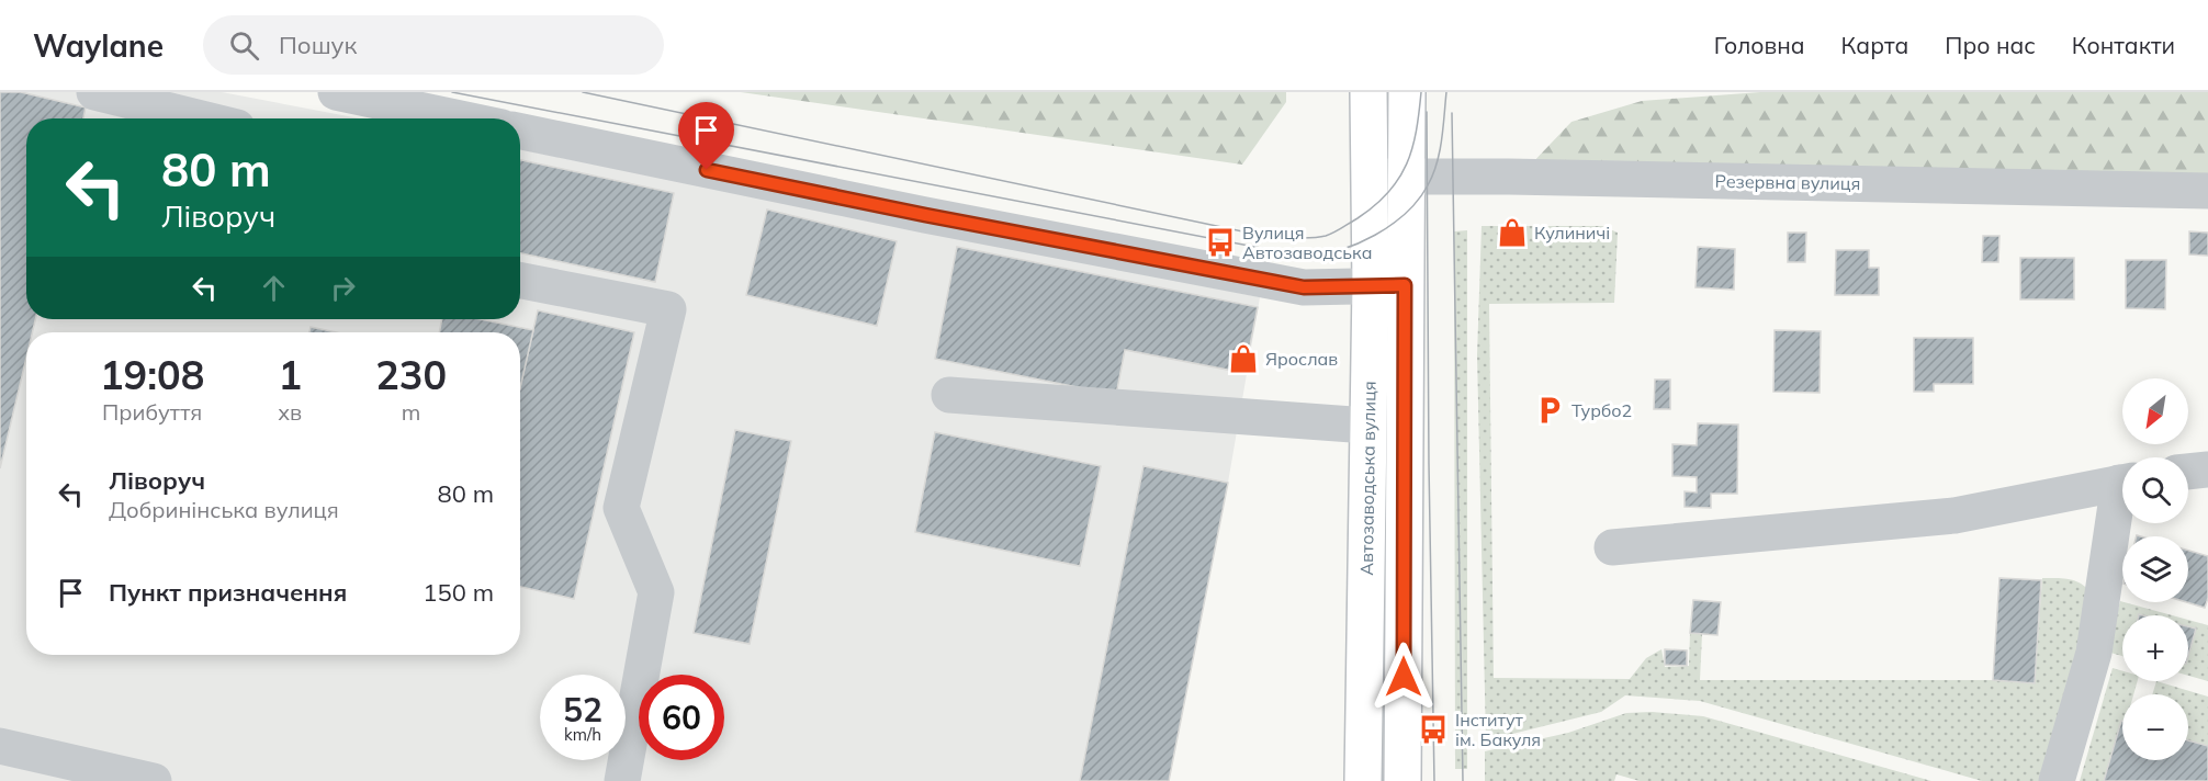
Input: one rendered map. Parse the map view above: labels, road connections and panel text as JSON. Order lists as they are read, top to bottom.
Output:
{
  "streets": {
    "main road": ["Автозаводська вулиця"],
    "street": ["Резервна вулиця"]
  },
  "crossings": [
    ["Резервна вулиця", "Автозаводська вулиця"]
  ],
  "places": {
    "shop": ["Кулиничі", "Ярослав"],
    "bus stop": ["Вулиця Автозаводська", "Інститут ім. Бакуля"],
    "parking": ["Турбо2"]
  },
  "north": "bottom left",
  "page": {
    "header": "Waylane",
    "search": "Пошук",
    "nav": [
      "Головна",
      "Карта",
      "Про нас",
      "Контакти"
    ],
    "turn": ["80 m", "Ліворуч"],
    "eta": [
      "19:08",
      "Прибуття",
      "1",
      "хв",
      "230",
      "m"
    ],
    "map_buttons": ["+", "−"],
    "list": [
      {
        "name": "Ліворуч",
        "note": "Добринінська вулиця",
        "value": "80 m"
      },
      {
        "name": "Пункт призначення",
        "value": "150 m"
      }
    ],
    "speed": "52 km/h",
    "limit": "60"
  }
}
